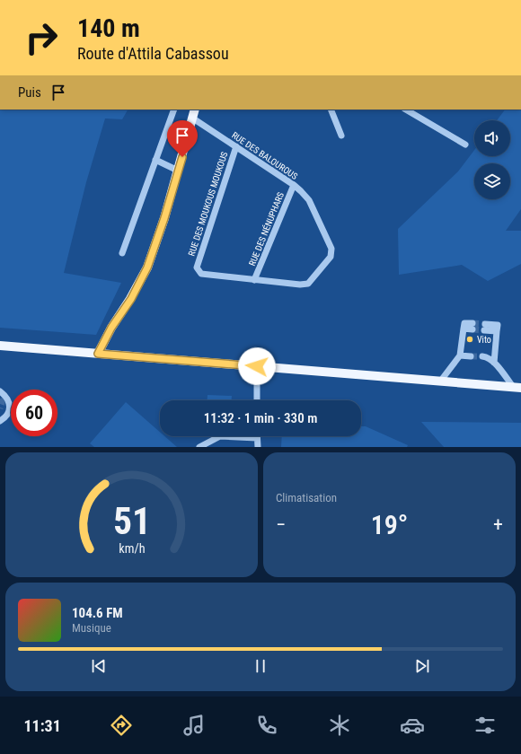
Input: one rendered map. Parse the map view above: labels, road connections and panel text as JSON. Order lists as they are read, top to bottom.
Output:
{
  "streets": {
    "street": ["RUE DES BALOUROUS", "RUE DES MOUKOUS MOUKOUS", "RUE DES NÉNUPHARS"]
  },
  "crossings": [
    ["RUE DES BALOUROUS", "RUE DES MOUKOUS MOUKOUS"],
    ["RUE DES BALOUROUS", "RUE DES NÉNUPHARS"]
  ],
  "places": ["Vito"],
  "page": {
    "turn": ["140 m", "Route d'Attila Cabassou"],
    "then": "Puis",
    "limit": "60",
    "trip": "11:32 · 1 min · 330 m",
    "tile": "Climatisation",
    "heat": ["−", "19°", "+"],
    "song": ["104.6 FM", "Musique"],
    "tabs": "11:31",
    "gauge": ["51", "km/h"]
  }
}
